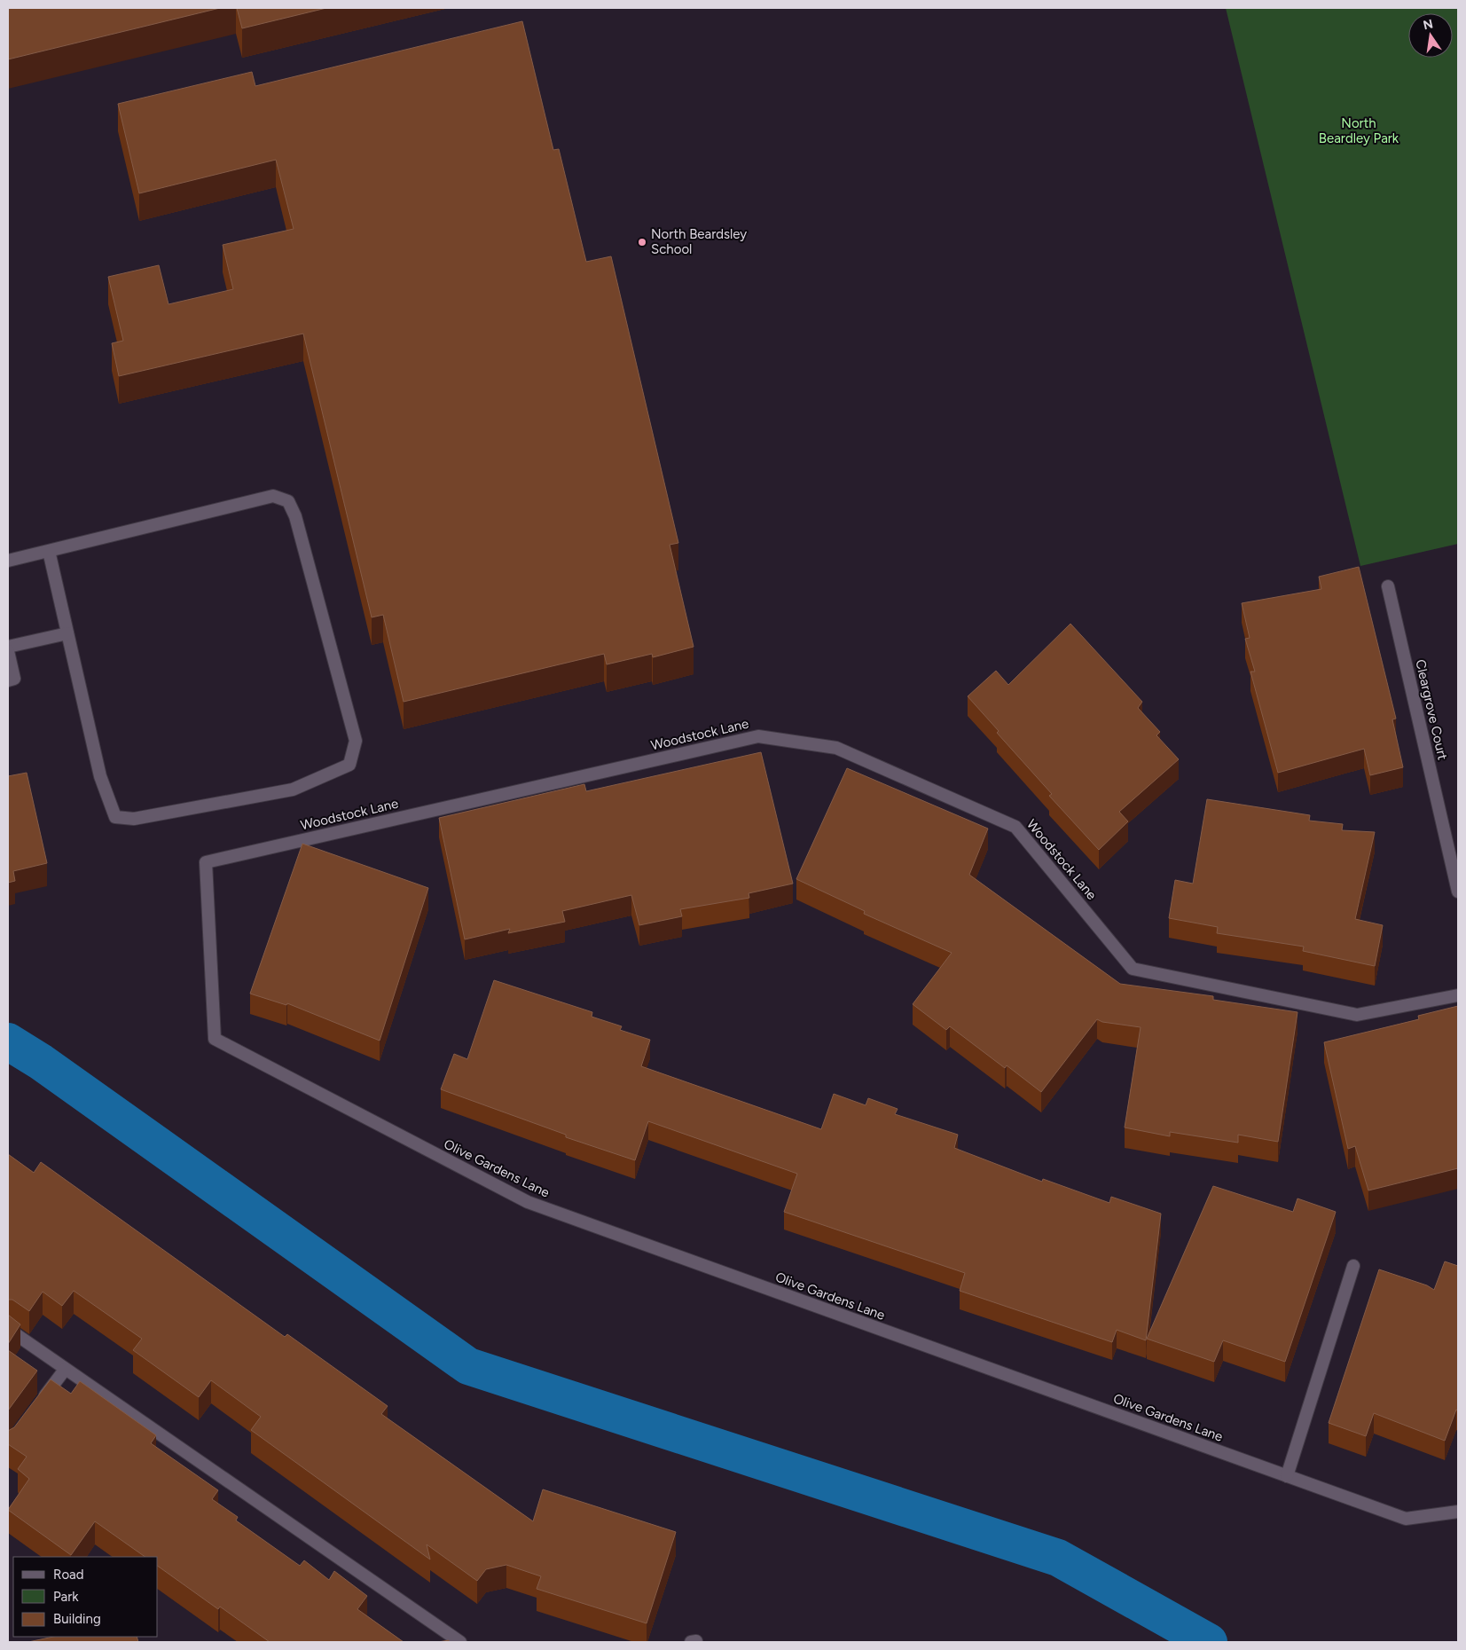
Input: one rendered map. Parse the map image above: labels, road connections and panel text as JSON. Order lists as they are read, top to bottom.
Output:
{
  "streets": {
    "street": ["Cleargrove Court", "Woodstock Lane", "Olive Gardens Lane"]
  },
  "crossings": [
    ["Woodstock Lane", "Olive Gardens Lane"]
  ],
  "parks": ["North Beardley Park"],
  "places": ["North Beardsley School"],
  "legend": ["Road", "Park", "Building"],
  "north": "top"
}
